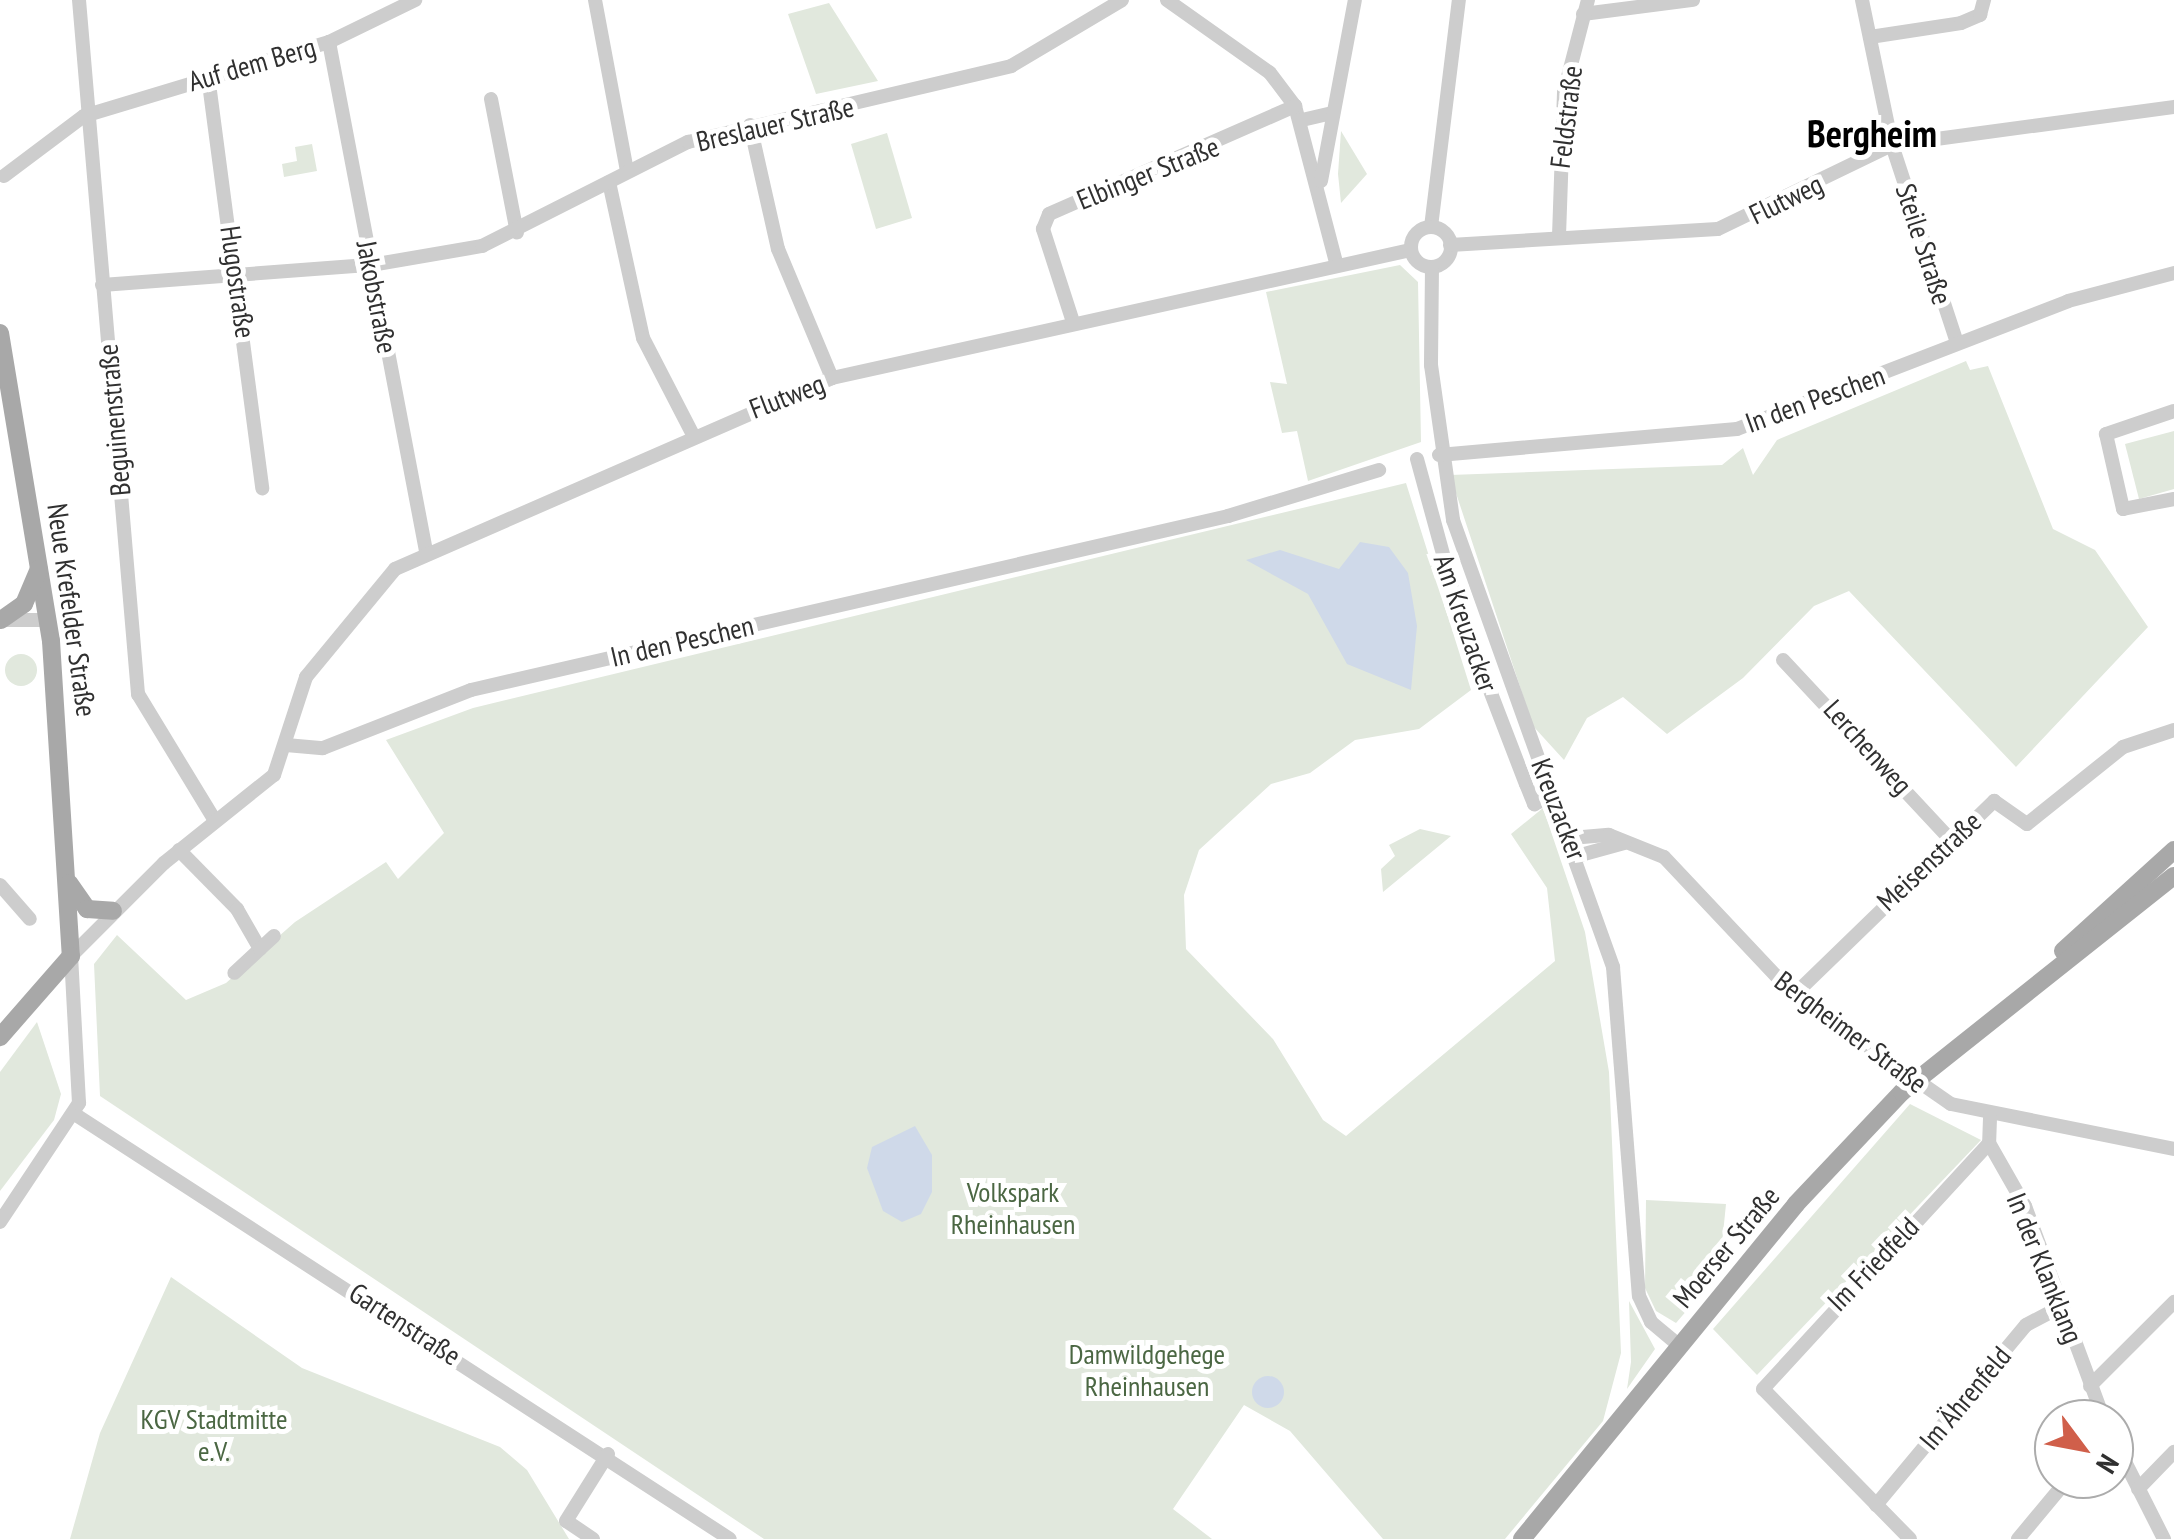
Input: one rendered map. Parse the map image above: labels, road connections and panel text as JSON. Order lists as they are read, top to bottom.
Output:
{
  "streets": {
    "main road": ["Neue Krefelder Straße", "Moerser Straße"],
    "street": [
      "Auf dem Berg",
      "Feldstraße",
      "Breslauer Straße",
      "Elbinger Straße",
      "Flutweg",
      "Steile Straße",
      "Hugostraße",
      "Jakobstraße",
      "In den Peschen",
      "Beguinenstraße",
      "Am Kreuzacker",
      "Lerchenweg",
      "Kreuzacker",
      "Meisenstraße",
      "Bergheimer Straße",
      "Im Friedfeld",
      "In der Klanklang",
      "Gartenstraße",
      "Im Ährenfeld"
    ]
  },
  "crossings": [
    ["Auf dem Berg", "Hugostraße"],
    ["Auf dem Berg", "Jakobstraße"],
    ["Auf dem Berg", "Beguinenstraße"],
    ["Feldstraße", "Flutweg"],
    ["Breslauer Straße", "Hugostraße"],
    ["Breslauer Straße", "Jakobstraße"],
    ["Breslauer Straße", "Beguinenstraße"],
    ["Elbinger Straße", "Flutweg"],
    ["Flutweg", "Steile Straße"],
    ["Flutweg", "Jakobstraße"],
    ["Flutweg", "In den Peschen"],
    ["Steile Straße", "In den Peschen"],
    ["In den Peschen", "Kreuzacker"],
    ["Am Kreuzacker", "Kreuzacker"],
    ["Lerchenweg", "Meisenstraße"],
    ["Kreuzacker", "Moerser Straße"],
    ["Meisenstraße", "Bergheimer Straße"],
    ["Bergheimer Straße", "Moerser Straße"],
    ["Bergheimer Straße", "In der Klanklang"],
    ["Im Friedfeld", "In der Klanklang"],
    ["Im Friedfeld", "Im Ährenfeld"],
    ["In der Klanklang", "Im Ährenfeld"]
  ],
  "districts": ["Bergheim"],
  "parks": ["Volkspark Rheinhausen", "Damwildgehege Rheinhausen", "KGV Stadtmitte e.V."],
  "north": "bottom right"
}
